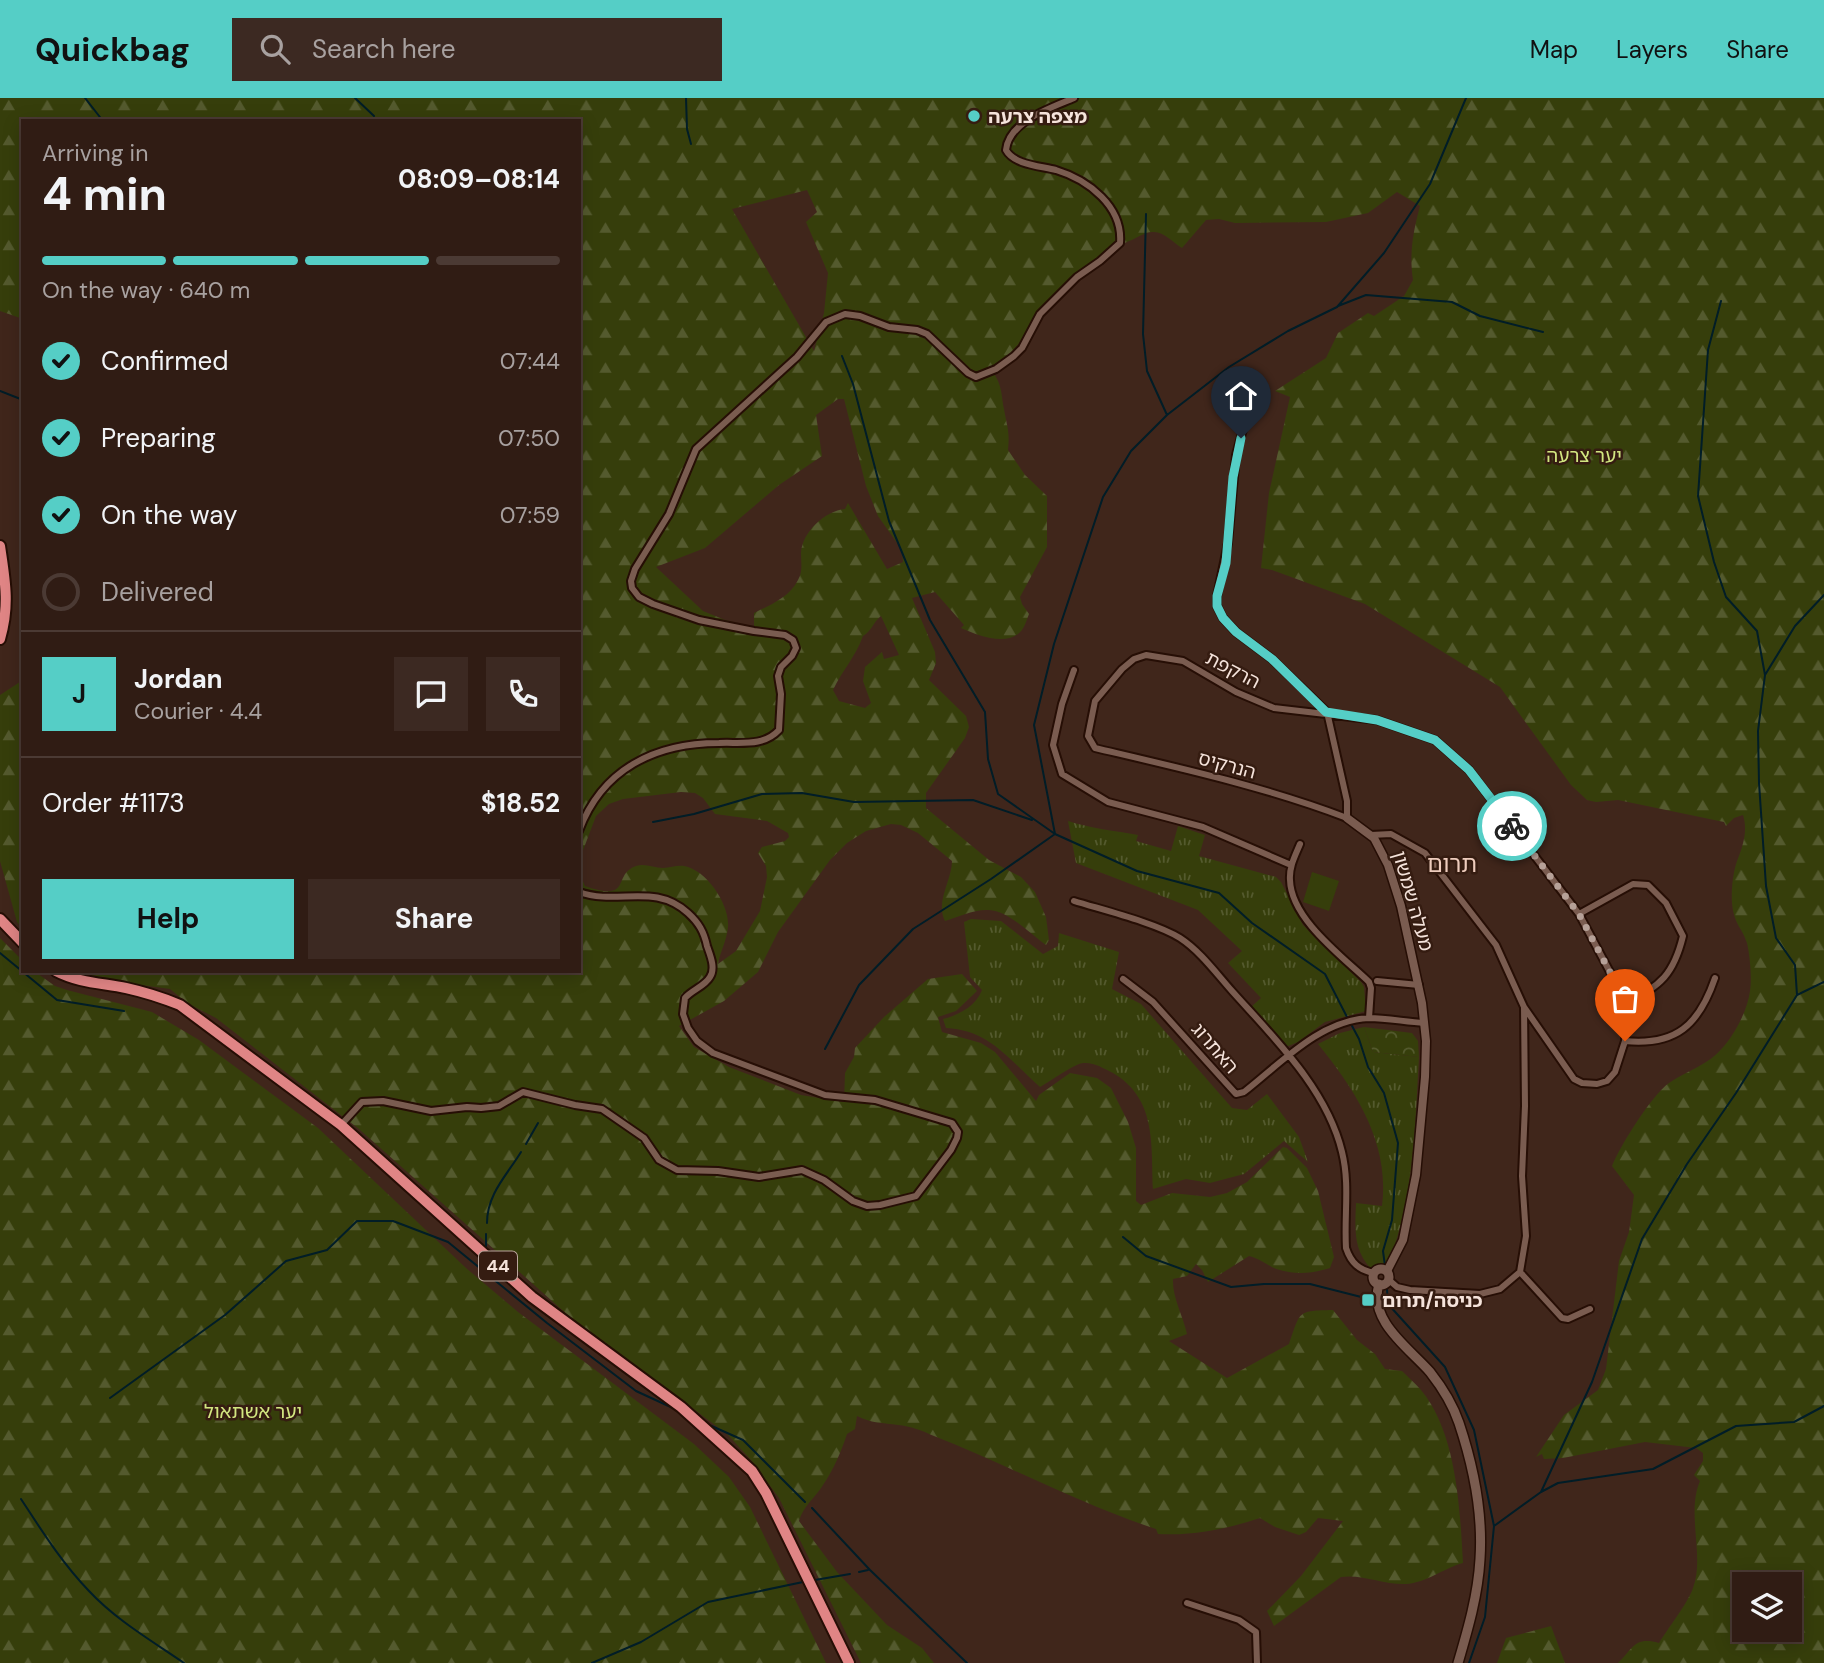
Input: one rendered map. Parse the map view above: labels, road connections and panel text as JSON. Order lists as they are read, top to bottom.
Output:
{
  "streets": {
    "highway": ["44"],
    "street": [
      "הרקפת",
      "הנרקיס",
      "מעלה שמשון",
      "האתרוג"
    ]
  },
  "crossings": [
    ["הרקפת", "הנרקיס"],
    ["הנרקיס", "מעלה שמשון"]
  ],
  "districts": ["תרום"],
  "parks": ["יער צרעה", "יער אשתאול"],
  "places": {
    "other": ["מצפה צרעה"],
    "transit": ["כניסה/תרום"]
  },
  "page": {
    "header": "Quickbag",
    "search": "Search here",
    "nav": ["Map", "Layers", "Share"],
    "heading": ["4 min", "Arriving in", "08:09–08:14"],
    "panel": [
      "Jordan",
      "Courier · 4.4",
      "Order #1173",
      "$18.52"
    ],
    "bar": "On the way · 640 m",
    "list": [
      ["Confirmed", "07:44"],
      ["Preparing", "07:50"],
      ["On the way", "07:59"],
      "Delivered"
    ],
    "round": "J",
    "buttons": ["Help", "Share"]
  }
}
